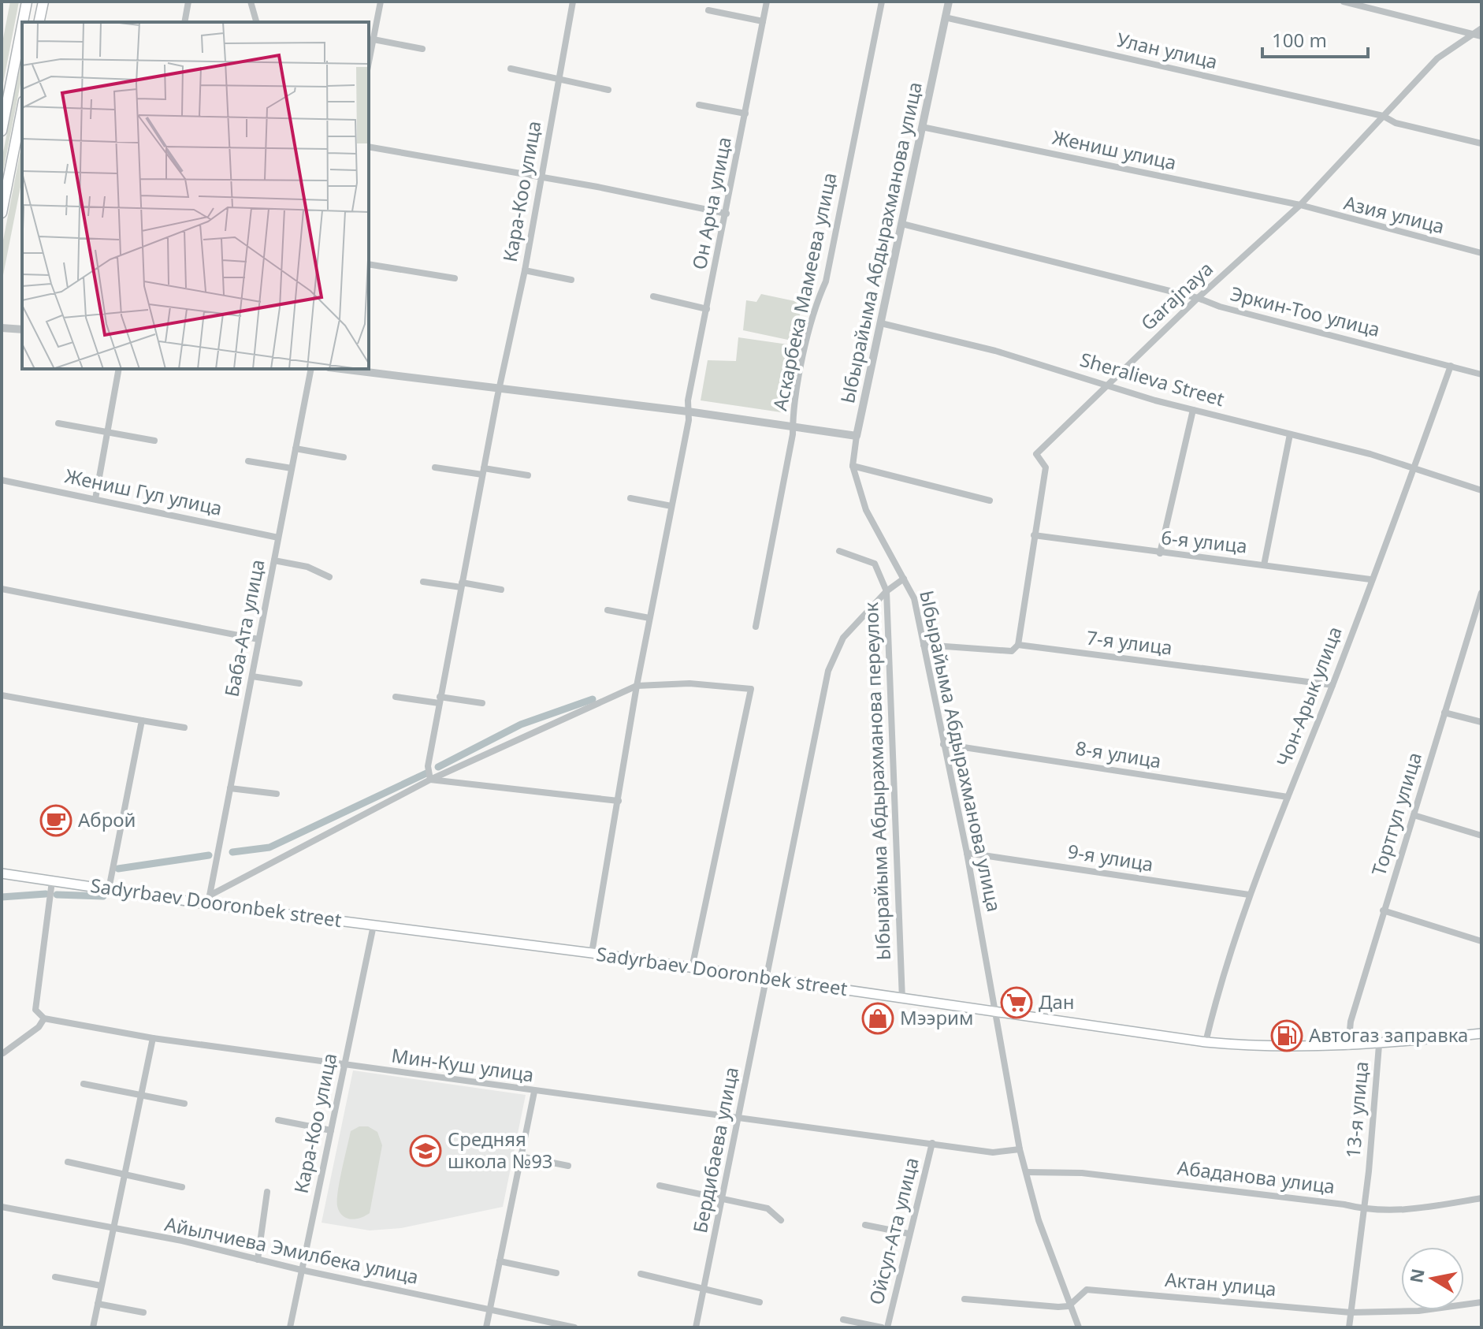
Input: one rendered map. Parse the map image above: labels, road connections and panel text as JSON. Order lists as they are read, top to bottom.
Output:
{
  "streets": {
    "main road": ["Sadyrbaev Dooronbek street"],
    "street": [
      "Улан улица",
      "Жениш улица",
      "Кара-Коо улица",
      "Он Арча улица",
      "Азия улица",
      "Ыбырайыма Абдырахманова улица",
      "Аскарбека Мамеева улица",
      "Garajnaya",
      "Эркин-Тоо улица",
      "Sheralieva Street",
      "Жениш Гул улица",
      "6-я улица",
      "Баба-Ата улица",
      "7-я улица",
      "Чон-Арык улица",
      "8-я улица",
      "Ыбырайыма Абдырахманова переулок",
      "Тортгул улица",
      "9-я улица",
      "Мин-Куш улица",
      "13-я улица",
      "Бердибаева улица",
      "Абаданова улица",
      "Ойсул-Ата улица",
      "Айылчиева Эмилбека улица",
      "Актан улица"
    ]
  },
  "crossings": [
    ["Улан улица", "Ыбырайыма Абдырахманова улица"],
    ["Улан улица", "Garajnaya"],
    ["Жениш улица", "Азия улица"],
    ["Жениш улица", "Ыбырайыма Абдырахманова улица"],
    ["Жениш улица", "Garajnaya"],
    ["Кара-Коо улица", "Sadyrbaev Dooronbek street"],
    ["Кара-Коо улица", "Мин-Куш улица"],
    ["Кара-Коо улица", "Айылчиева Эмилбека улица"],
    ["Он Арча улица", "Sadyrbaev Dooronbek street"],
    ["Азия улица", "Garajnaya"],
    ["Ыбырайыма Абдырахманова улица", "Эркин-Тоо улица"],
    ["Ыбырайыма Абдырахманова улица", "Sheralieva Street"],
    ["Ыбырайыма Абдырахманова улица", "7-я улица"],
    ["Ыбырайыма Абдырахманова улица", "8-я улица"],
    ["Ыбырайыма Абдырахманова улица", "9-я улица"],
    ["Ыбырайыма Абдырахманова улица", "Sadyrbaev Dooronbek street"],
    ["Ыбырайыма Абдырахманова улица", "Мин-Куш улица"],
    ["Ыбырайыма Абдырахманова улица", "Бердибаева улица"],
    ["Ыбырайыма Абдырахманова улица", "Абаданова улица"],
    ["Ыбырайыма Абдырахманова улица", "Актан улица"],
    ["Garajnaya", "Эркин-Тоо улица"],
    ["Garajnaya", "Sheralieva Street"],
    ["Garajnaya", "6-я улица"],
    ["Garajnaya", "7-я улица"],
    ["Эркин-Тоо улица", "Чон-Арык улица"],
    ["Sheralieva Street", "Чон-Арык улица"],
    ["Жениш Гул улица", "Баба-Ата улица"],
    ["6-я улица", "Чон-Арык улица"],
    ["Баба-Ата улица", "Sadyrbaev Dooronbek street"],
    ["7-я улица", "Чон-Арык улица"],
    ["Чон-Арык улица", "8-я улица"],
    ["Чон-Арык улица", "9-я улица"],
    ["Чон-Арык улица", "Sadyrbaev Dooronbek street"],
    ["Ыбырайыма Абдырахманова переулок", "Sadyrbaev Dooronbek street"],
    ["Ыбырайыма Абдырахманова переулок", "Бердибаева улица"],
    ["Тортгул улица", "Sadyrbaev Dooronbek street"],
    ["Sadyrbaev Dooronbek street", "13-я улица"],
    ["Sadyrbaev Dooronbek street", "Бердибаева улица"],
    ["Мин-Куш улица", "Бердибаева улица"],
    ["Мин-Куш улица", "Ойсул-Ата улица"],
    ["13-я улица", "Абаданова улица"],
    ["13-я улица", "Актан улица"]
  ],
  "places": {
    "cafe": ["Аброй"],
    "supermarket": ["Дан"],
    "shop": ["Мээрим"],
    "fuel station": ["Автогаз заправка"],
    "school or university": ["Средняя школа №93"]
  },
  "scale_bar": "100 m",
  "north": "left"
}
